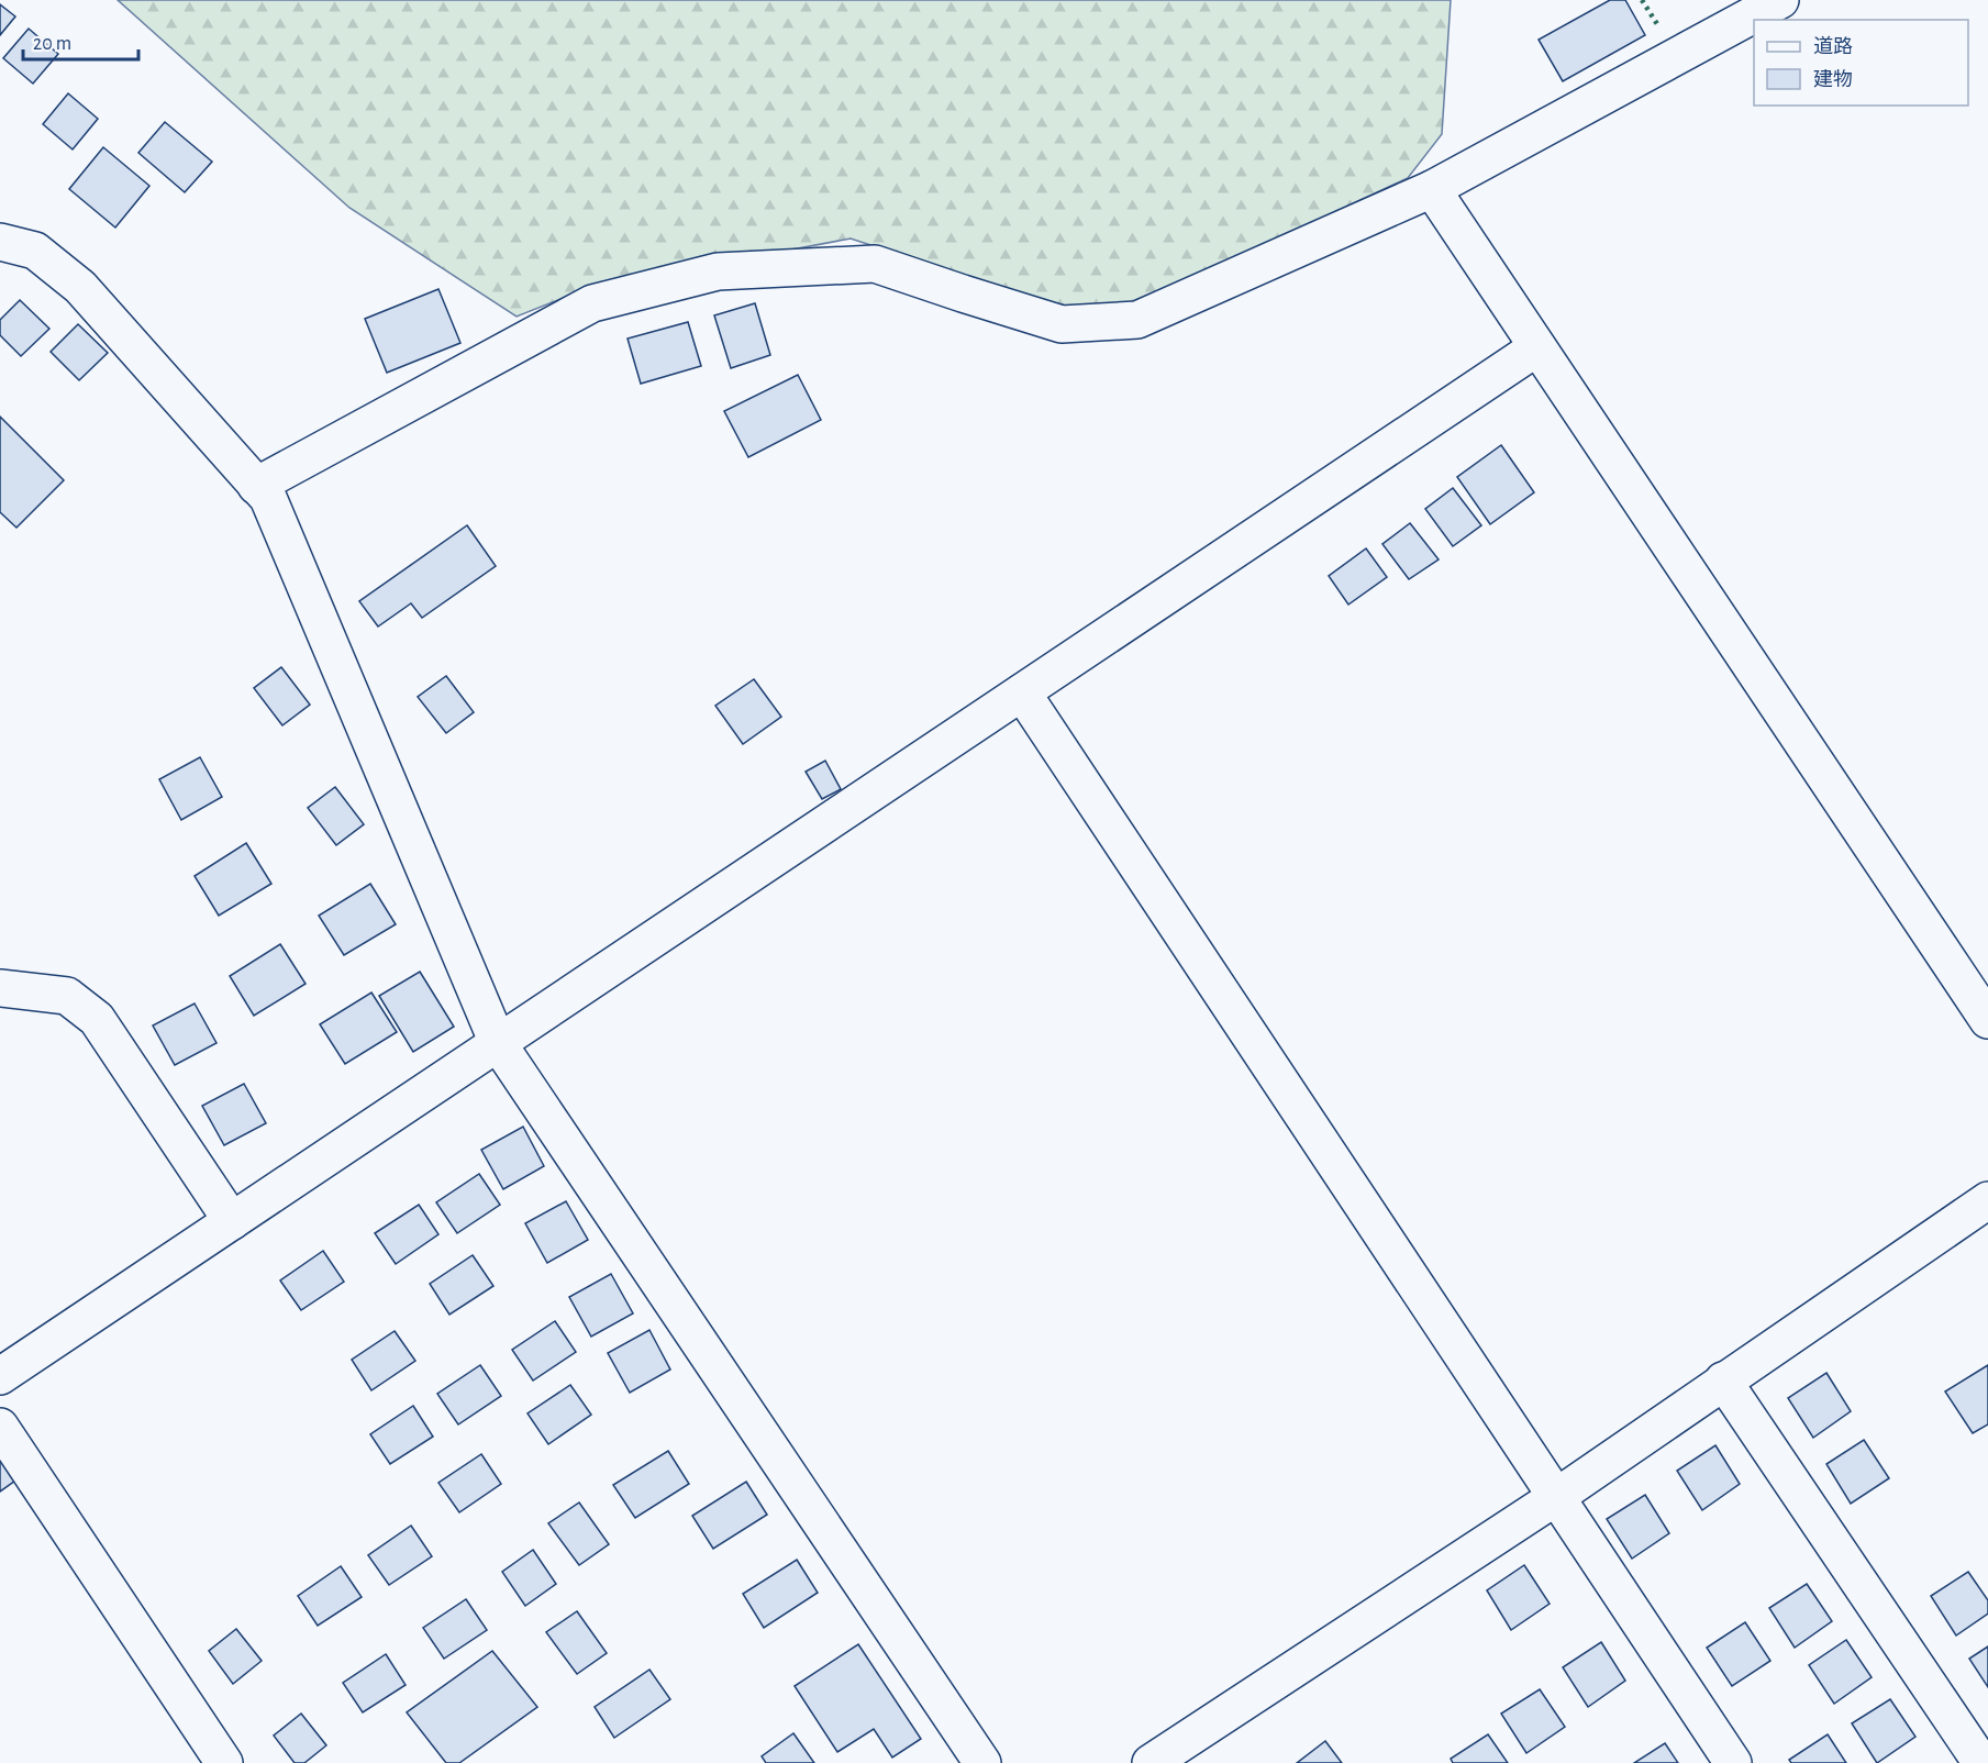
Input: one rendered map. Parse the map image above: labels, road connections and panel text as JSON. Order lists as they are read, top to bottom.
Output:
{
  "legend": ["道路", "建物"],
  "scale_bar": "20 m"
}
